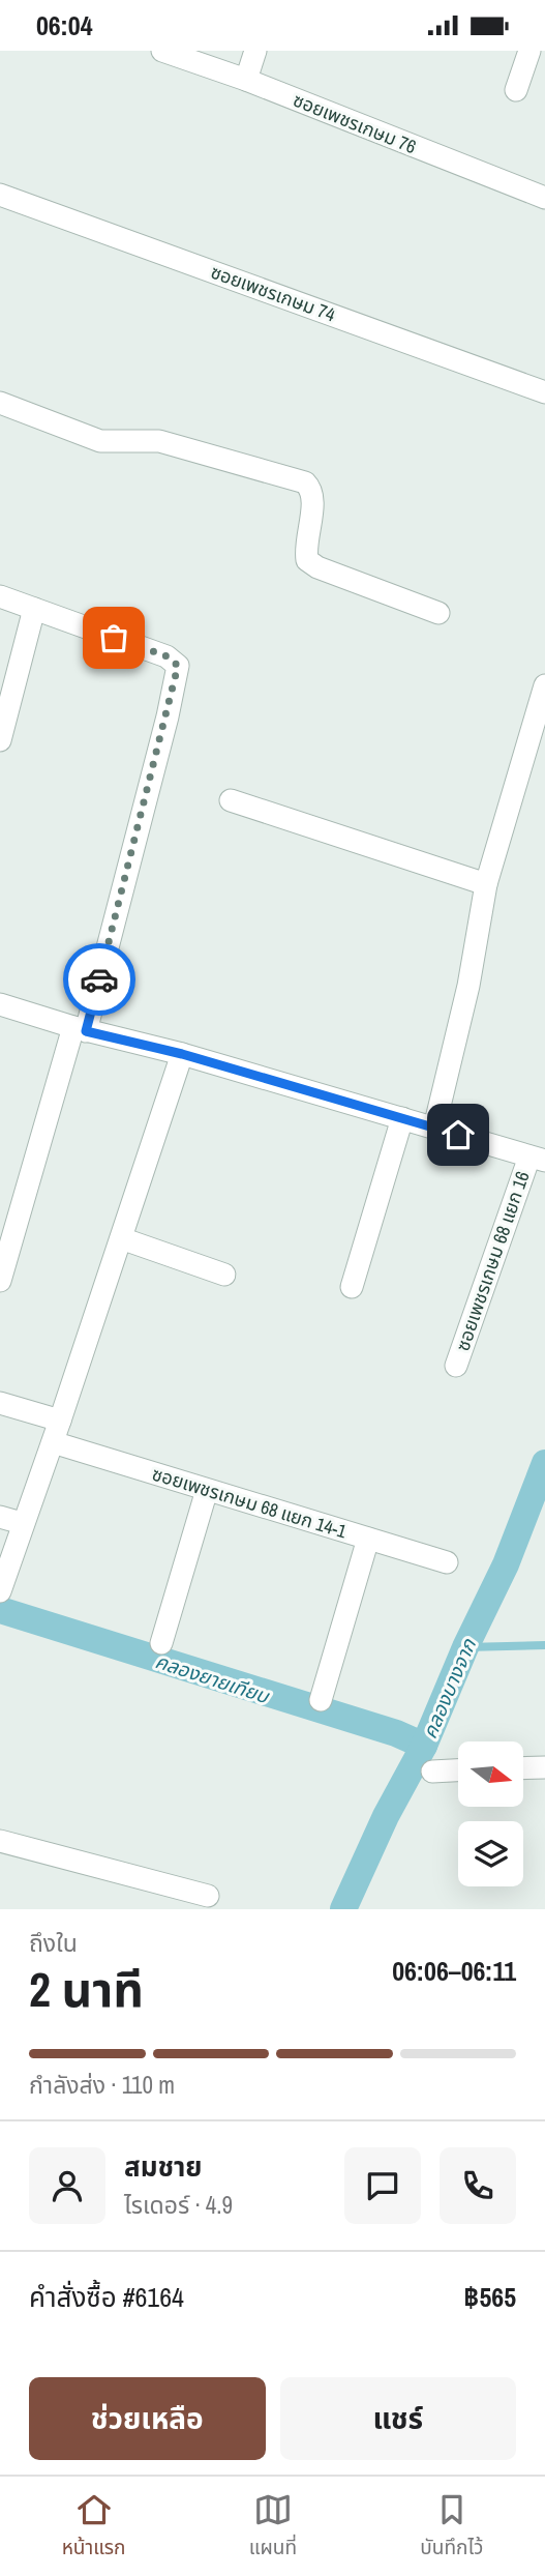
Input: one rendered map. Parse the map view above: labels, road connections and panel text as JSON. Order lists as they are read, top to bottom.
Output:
{
  "streets": {
    "street": [
      "ซอยเพชรเกษม 76",
      "ซอยเพชรเกษม 74",
      "ซอยเพชรเกษม 68 แยก 16",
      "ซอยเพชรเกษม 68 แยก 14-1"
    ]
  },
  "water": ["คลองยายเทียบ", "คลองบางจาก"],
  "north": "right",
  "page": {
    "status": "06:04",
    "heading": ["2 นาที", "ถึงใน", "06:06–06:11"],
    "panel": [
      "สมชาย",
      "ไรเดอร์ · 4.9",
      "คำสั่งซื้อ #6164",
      "฿565"
    ],
    "bar": "กำลังส่ง · 110 m",
    "buttons": ["ช่วยเหลือ", "แชร์"],
    "tabs": ["หน้าแรก", "แผนที่", "บันทึกไว้"]
  }
}
